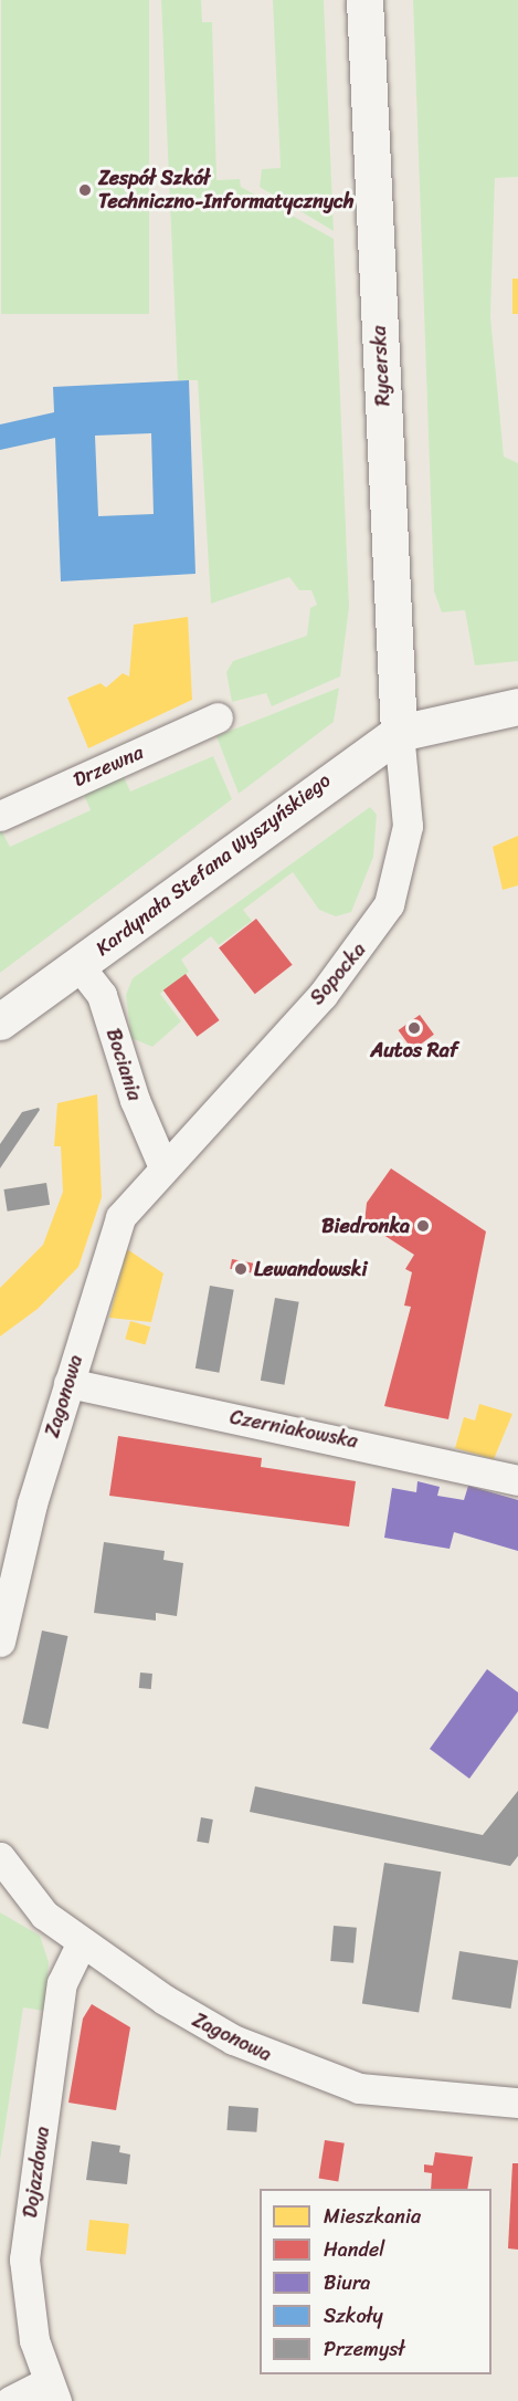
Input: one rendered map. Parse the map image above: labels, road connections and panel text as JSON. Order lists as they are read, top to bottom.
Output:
{
  "streets": {
    "main road": ["Rycerska", "Kardynała Stefana Wyszyńskiego"],
    "street": [
      "Drzewna",
      "Sopocka",
      "Bociania",
      "Zagonowa",
      "Czerniakowska",
      "Dojazdowa"
    ]
  },
  "crossings": [
    ["Rycerska", "Kardynała Stefana Wyszyńskiego"],
    ["Rycerska", "Sopocka"],
    ["Kardynała Stefana Wyszyńskiego", "Sopocka"],
    ["Kardynała Stefana Wyszyńskiego", "Bociania"],
    ["Sopocka", "Bociania"],
    ["Sopocka", "Zagonowa"],
    ["Bociania", "Zagonowa"],
    ["Zagonowa", "Czerniakowska"],
    ["Zagonowa", "Dojazdowa"]
  ],
  "places": [
    "Zespół Szkół Techniczno-Informatycznych",
    "Autos Raf",
    "Biedronka",
    "Lewandowski"
  ],
  "legend": [
    "Mieszkania",
    "Handel",
    "Biura",
    "Szkoły",
    "Przemysł"
  ]
}
